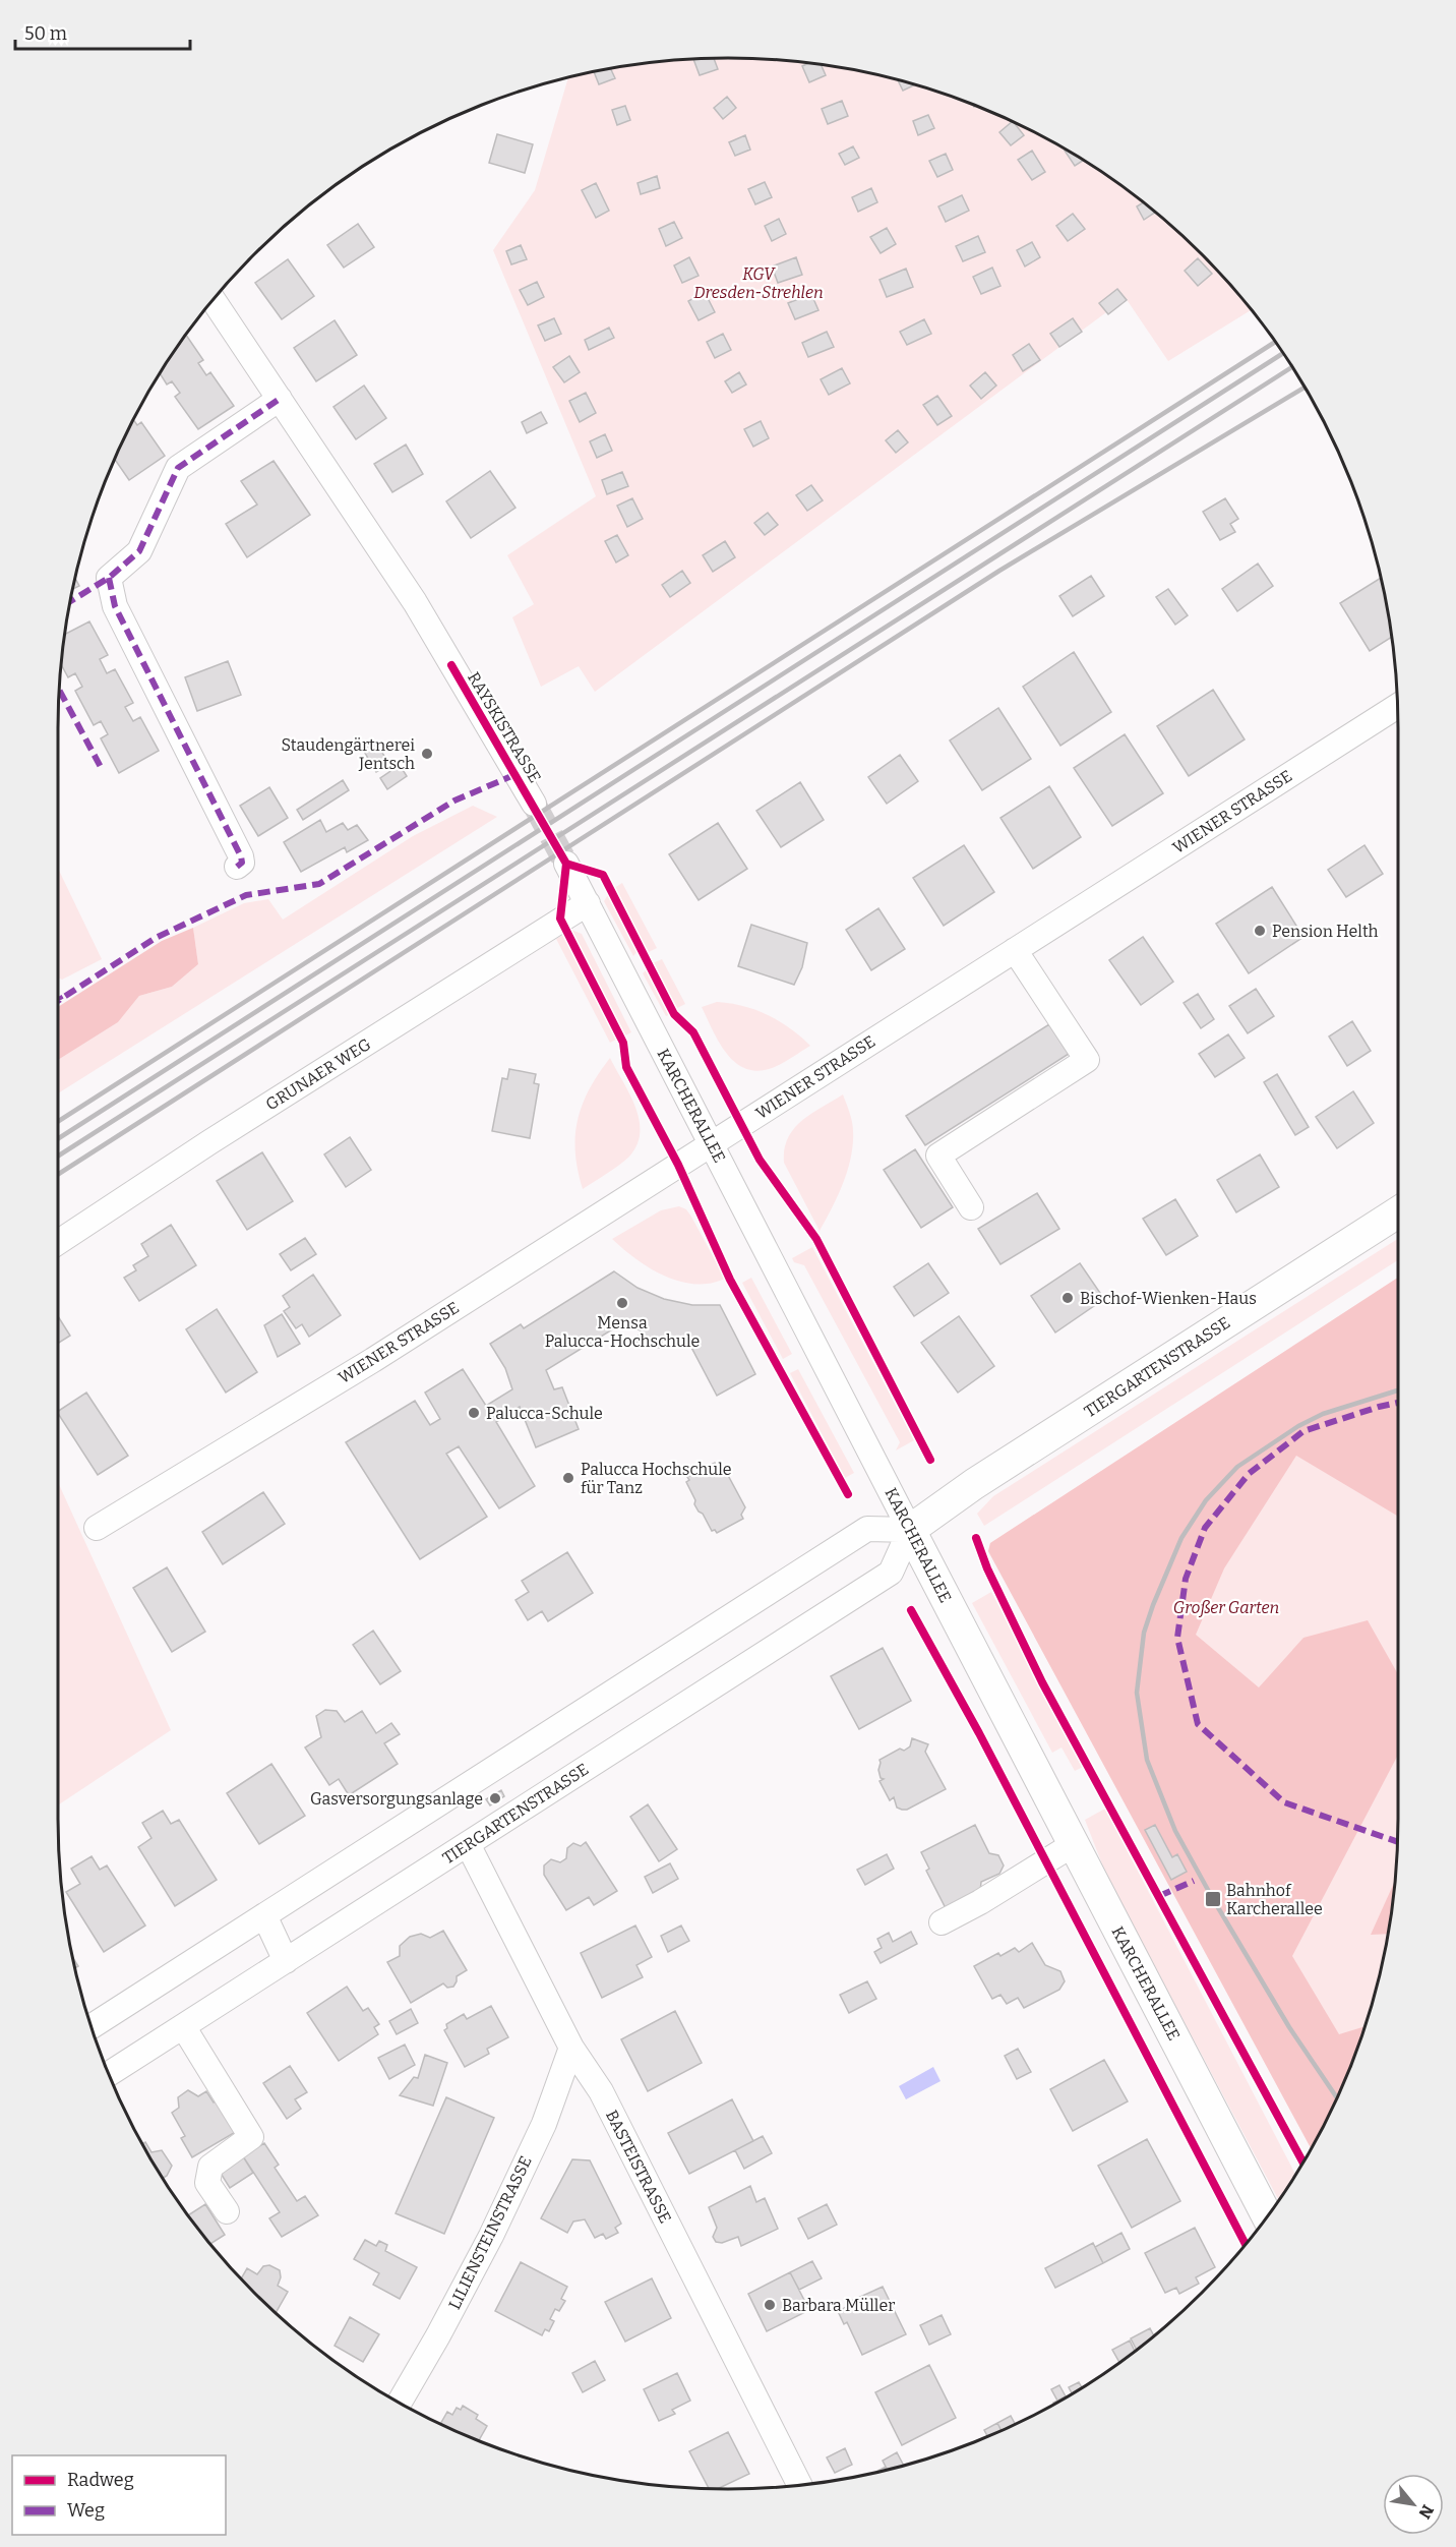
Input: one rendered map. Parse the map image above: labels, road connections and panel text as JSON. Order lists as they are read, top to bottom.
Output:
{
  "streets": {
    "main road": ["KARCHERALLEE", "TIERGARTENSTRASSE"],
    "street": [
      "RAYSKISTRASSE",
      "WIENER STRASSE",
      "GRUNAER WEG",
      "BASTEISTRASSE",
      "LILIENSTEINSTRASSE"
    ]
  },
  "crossings": [
    ["WIENER STRASSE", "KARCHERALLEE"],
    ["GRUNAER WEG", "KARCHERALLEE"],
    ["KARCHERALLEE", "TIERGARTENSTRASSE"],
    ["TIERGARTENSTRASSE", "BASTEISTRASSE"],
    ["BASTEISTRASSE", "LILIENSTEINSTRASSE"]
  ],
  "parks": ["KGV Dresden-Strehlen", "Großer Garten"],
  "places": {
    "other": [
      "Staudengärtnerei Jentsch",
      "Pension Helth",
      "Bischof-Wienken-Haus",
      "Mensa Palucca-Hochschule",
      "Palucca-Schule",
      "Palucca Hochschule für Tanz",
      "Gasversorgungsanlage",
      "Barbara Müller"
    ],
    "transit": ["Bahnhof Karcherallee"]
  },
  "legend": ["Radweg", "Weg"],
  "scale_bar": "50 m",
  "north": "bottom right"
}
